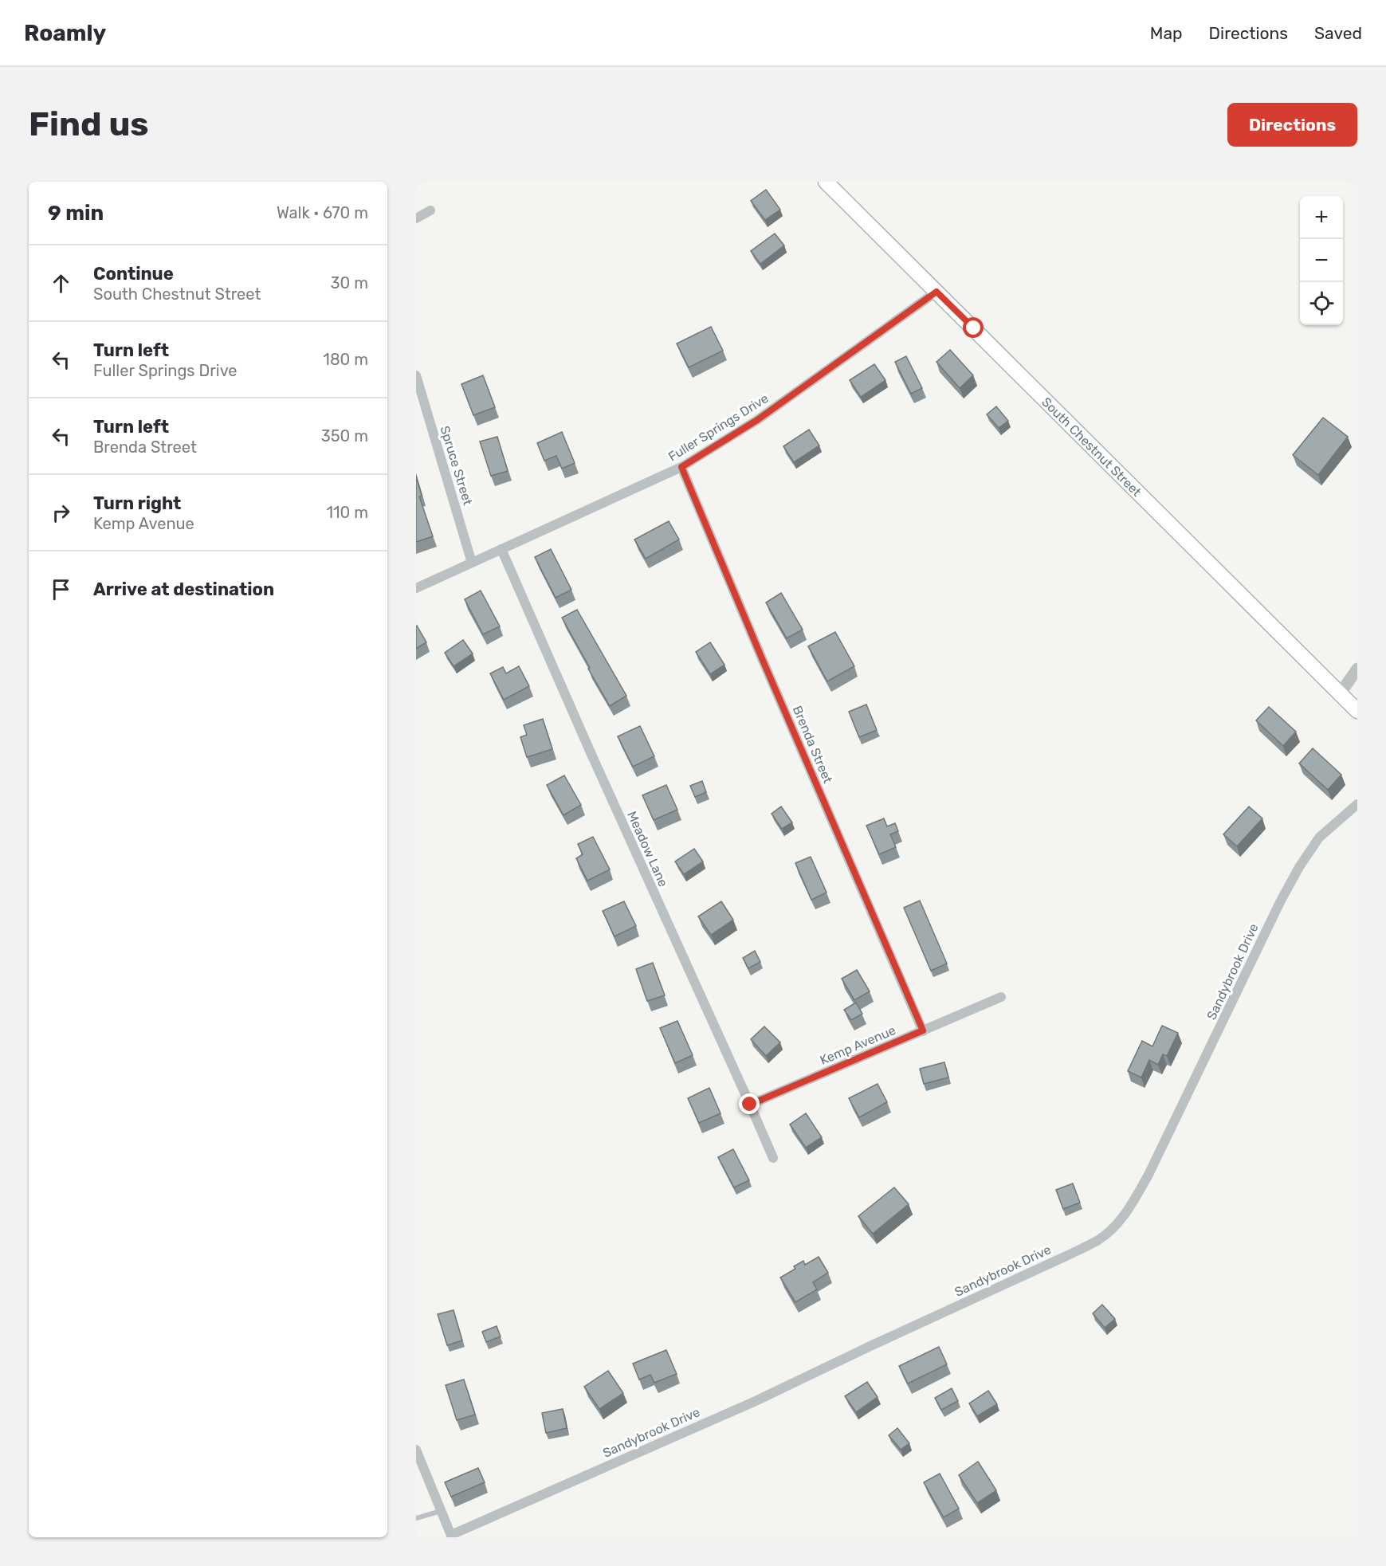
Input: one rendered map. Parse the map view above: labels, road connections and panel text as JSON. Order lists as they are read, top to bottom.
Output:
{
  "streets": {
    "main road": ["South Chestnut Street"],
    "street": [
      "Fuller Springs Drive",
      "Spruce Street",
      "Brenda Street",
      "Meadow Lane",
      "Sandybrook Drive",
      "Kemp Avenue"
    ]
  },
  "crossings": [
    ["Fuller Springs Drive", "South Chestnut Street"],
    ["Fuller Springs Drive", "Spruce Street"],
    ["Fuller Springs Drive", "Brenda Street"],
    ["Fuller Springs Drive", "Meadow Lane"],
    ["Brenda Street", "Kemp Avenue"],
    ["Meadow Lane", "Kemp Avenue"]
  ],
  "page": {
    "header": "Roamly",
    "nav": ["Map", "Directions", "Saved"],
    "buttons": "Directions",
    "title": "Find us",
    "heading": ["9 min", "Walk · 670 m"],
    "map_buttons": ["+", "−"],
    "list": [
      ["Continue", "South Chestnut Street", "30 m"],
      ["Turn left", "Fuller Springs Drive", "180 m"],
      ["Turn left", "Brenda Street", "350 m"],
      ["Turn right", "Kemp Avenue", "110 m"],
      "Arrive at destination"
    ]
  }
}
